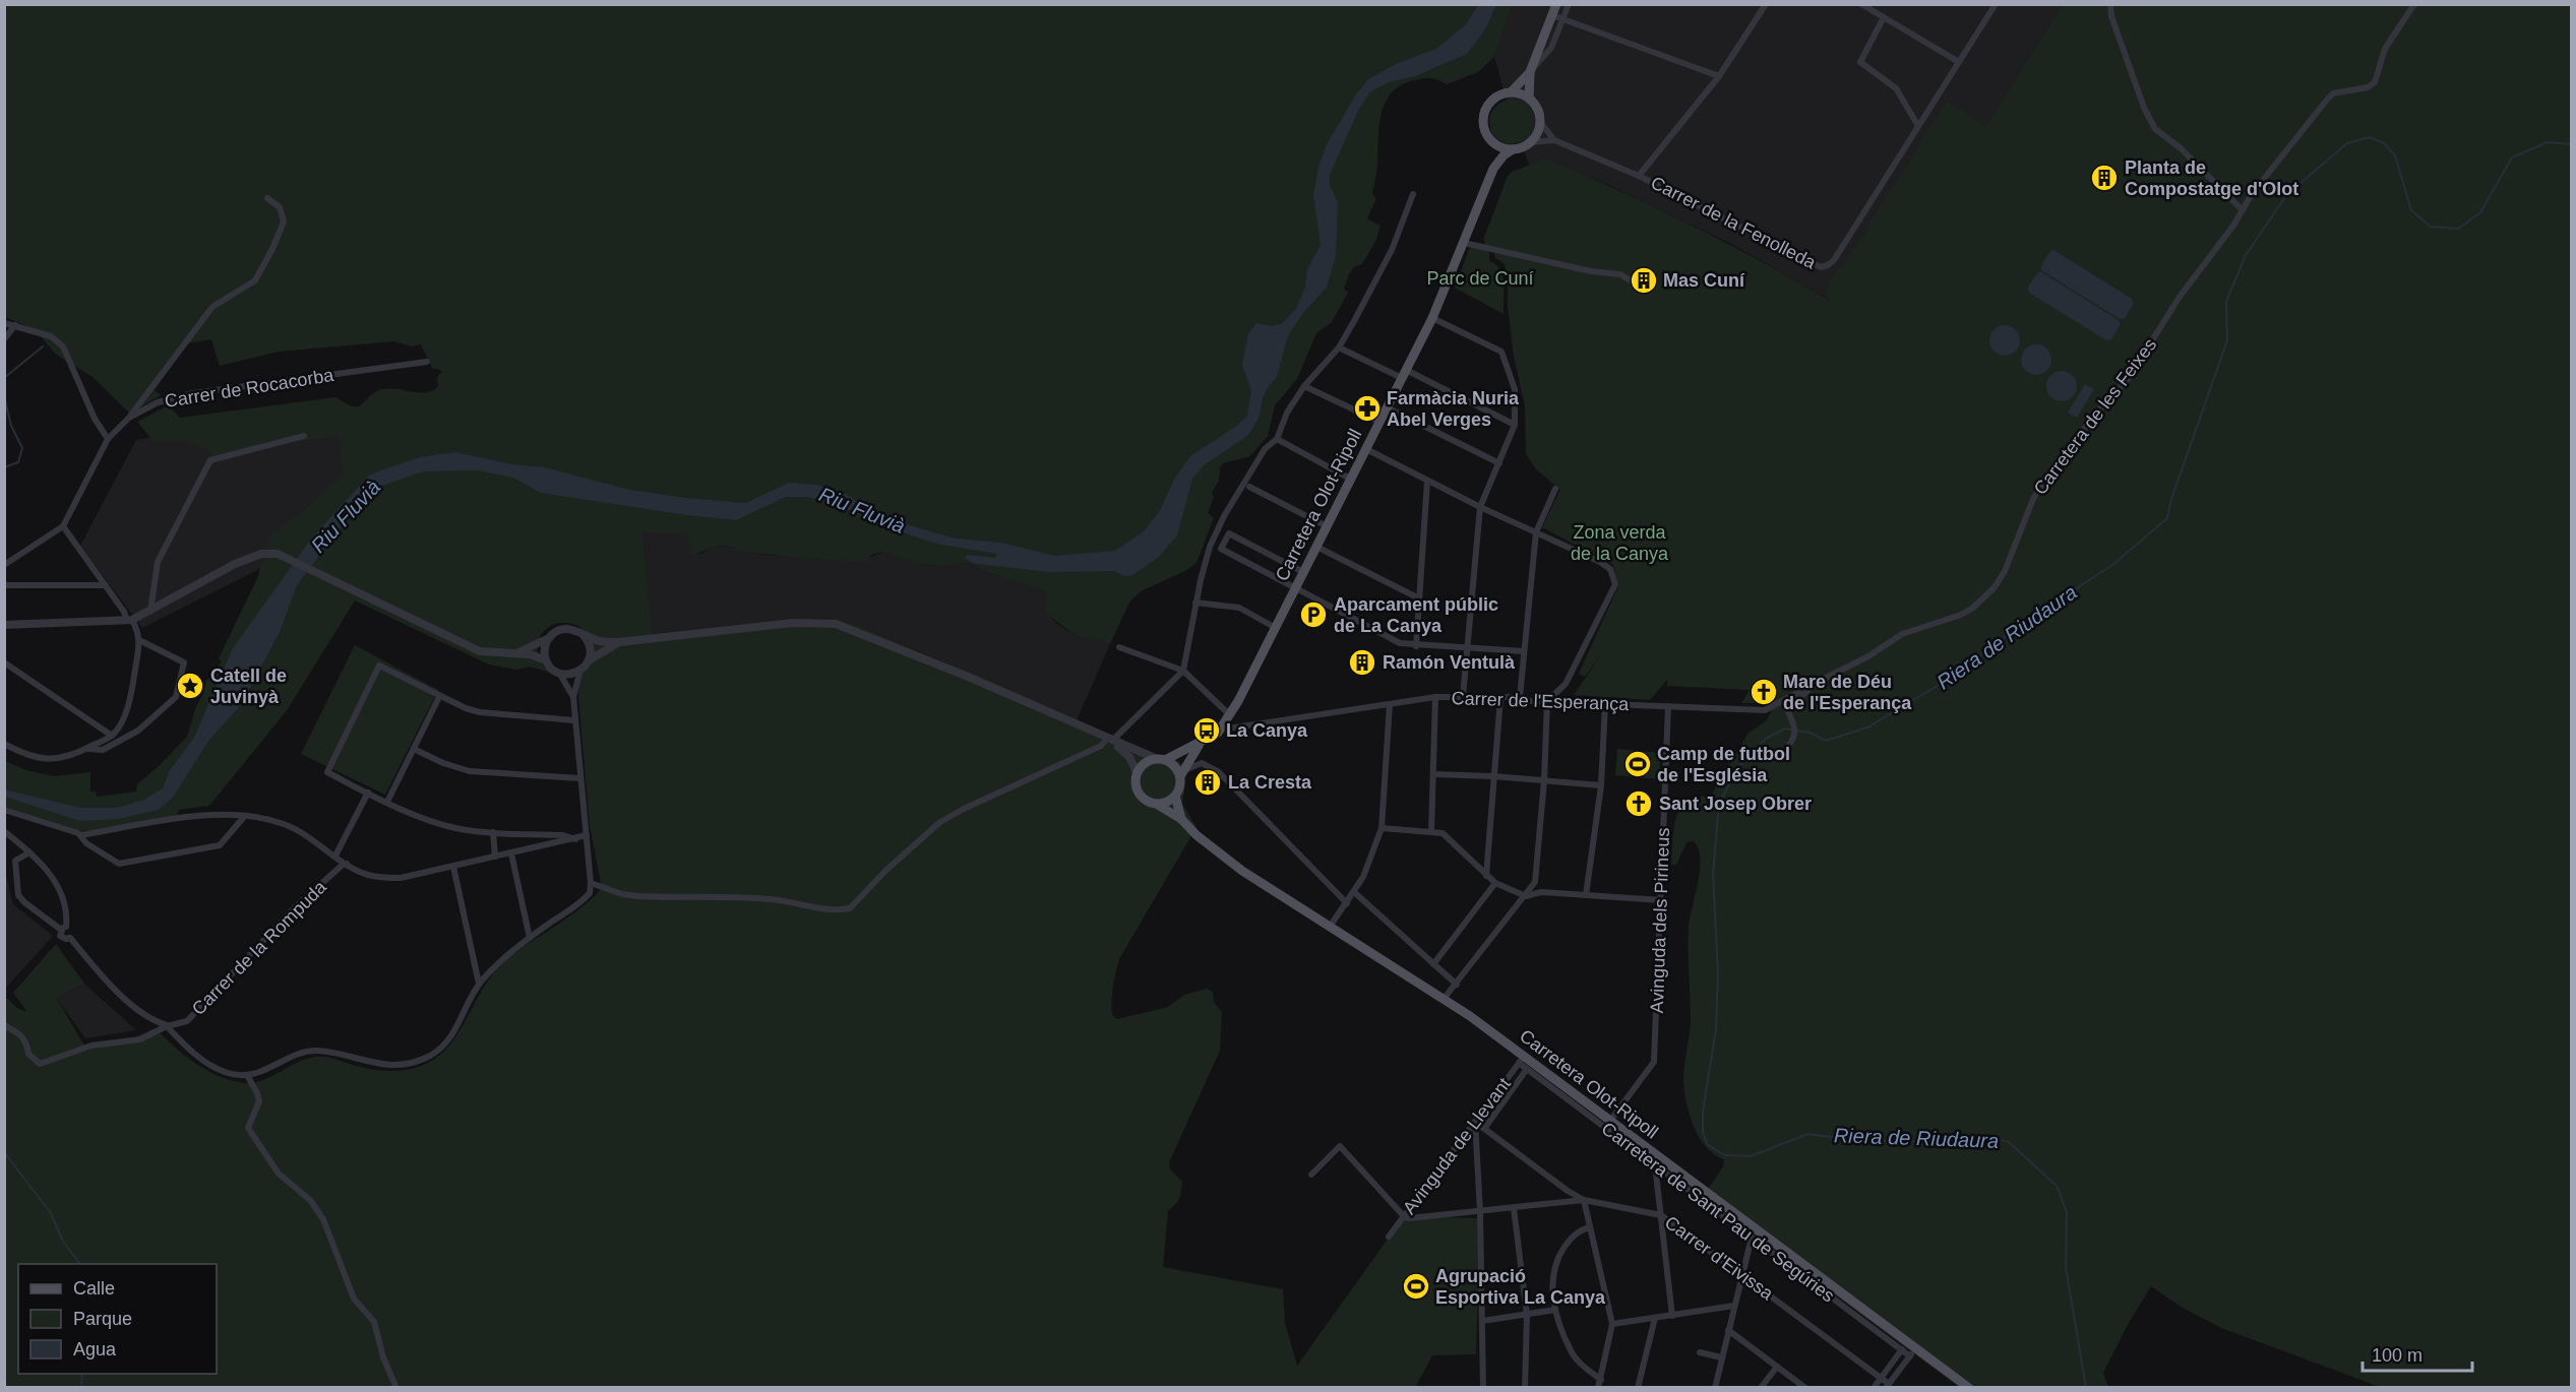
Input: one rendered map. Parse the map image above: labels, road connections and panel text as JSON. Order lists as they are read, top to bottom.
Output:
{
  "streets": {
    "main road": ["Carretera Olot-Ripoll"],
    "street": [
      "Carrer de la Fenolleda",
      "Carrer de Rocacorba",
      "Carretera de les Feixes",
      "Carrer de l'Esperança",
      "Avinguda dels Pirineus",
      "Carrer de la Rompuda",
      "Avinguda de Llevant",
      "Carretera de Sant Pau de Segúries",
      "Carrer d'Eivissa"
    ]
  },
  "crossings": [
    ["Carretera de les Feixes", "Carrer de l'Esperança"],
    ["Carretera Olot-Ripoll", "Carrer de l'Esperança"],
    ["Carretera Olot-Ripoll", "Avinguda dels Pirineus"],
    ["Carretera Olot-Ripoll", "Avinguda de Llevant"],
    ["Carretera Olot-Ripoll", "Carretera de Sant Pau de Segúries"],
    ["Carrer de l'Esperança", "Avinguda dels Pirineus"],
    ["Avinguda de Llevant", "Carretera de Sant Pau de Segúries"],
    ["Avinguda de Llevant", "Carrer d'Eivissa"]
  ],
  "water": ["Riu Fluvià", "Riera de Riudaura"],
  "parks": ["Parc de Cuní", "Zona verda de la Canya"],
  "places": {
    "building": [
      "Planta de Compostatge d'Olot",
      "Mas Cuní",
      "Ramón Ventulà",
      "La Cresta"
    ],
    "pharmacy": ["Farmàcia Nuria Abel Verges"],
    "parking": ["Aparcament públic de La Canya"],
    "place": ["Catell de Juvinyà"],
    "church": ["Mare de Déu de l'Esperança", "Sant Josep Obrer"],
    "bus stop": ["La Canya"],
    "sports": ["Camp de futbol de l'Església", "Agrupació Esportiva La Canya"]
  },
  "legend": ["Calle", "Parque", "Agua"],
  "scale_bar": "100 m"
}
